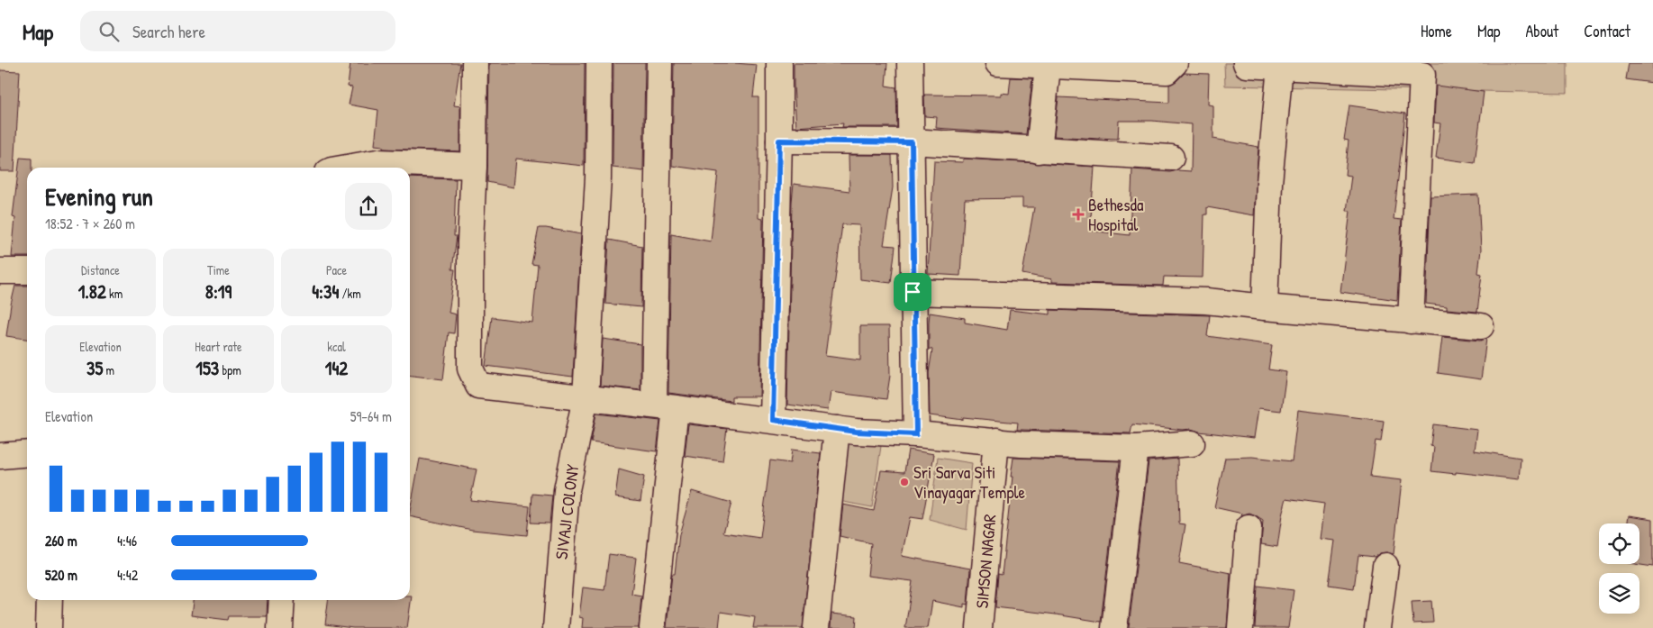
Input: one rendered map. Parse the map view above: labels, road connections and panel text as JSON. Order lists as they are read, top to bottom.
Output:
{
  "streets": {
    "street": ["SIVAJI COLONY", "SIMSON NAGAR"]
  },
  "places": {
    "health": ["Bethesda Hospital"],
    "other": ["Sri Sarva Siti Vinayagar Temple"]
  },
  "page": {
    "header": "Map",
    "search": "Search here",
    "nav": [
      "Home",
      "Map",
      "About",
      "Contact"
    ],
    "heading": ["Evening run", "18:52 · 7 × 260 m"],
    "stats": [
      ["Distance", "1.82 km"],
      ["Time", "8:19"],
      ["Pace", "4:34 /km"],
      ["Elevation", "35 m"],
      ["Heart rate", "153 bpm"],
      ["kcal", "142"]
    ],
    "chart": ["Elevation", "59–64 m"],
    "list": [
      {
        "name": "260 m",
        "note": "4:46"
      },
      {
        "name": "520 m",
        "note": "4:42"
      }
    ]
  }
}
